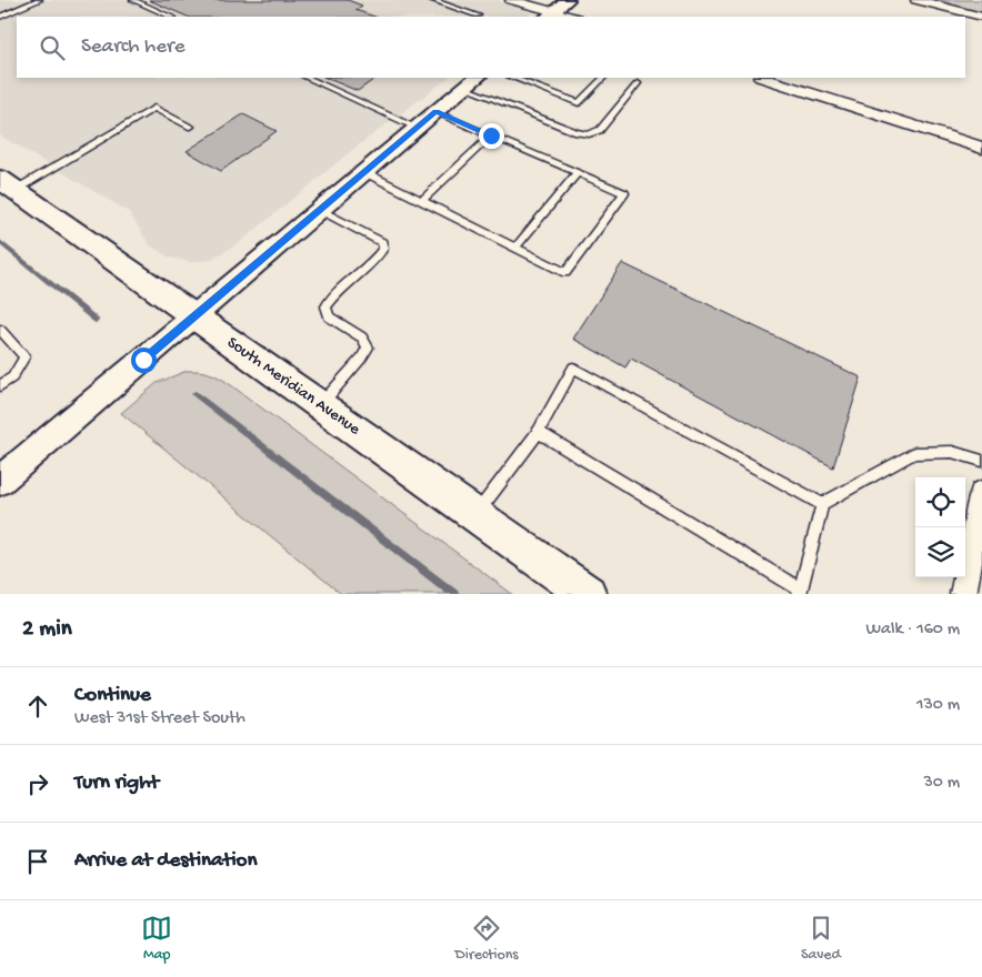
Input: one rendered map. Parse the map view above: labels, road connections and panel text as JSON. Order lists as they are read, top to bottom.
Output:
{
  "streets": {
    "main road": ["South Meridian Avenue"]
  },
  "page": {
    "search": "Search here",
    "heading": ["2 min", "Walk · 160 m"],
    "list": [
      ["Continue", "West 31st Street South", "130 m"],
      ["Turn right", "30 m"],
      "Arrive at destination"
    ],
    "nav": ["Map", "Directions", "Saved"]
  }
}
